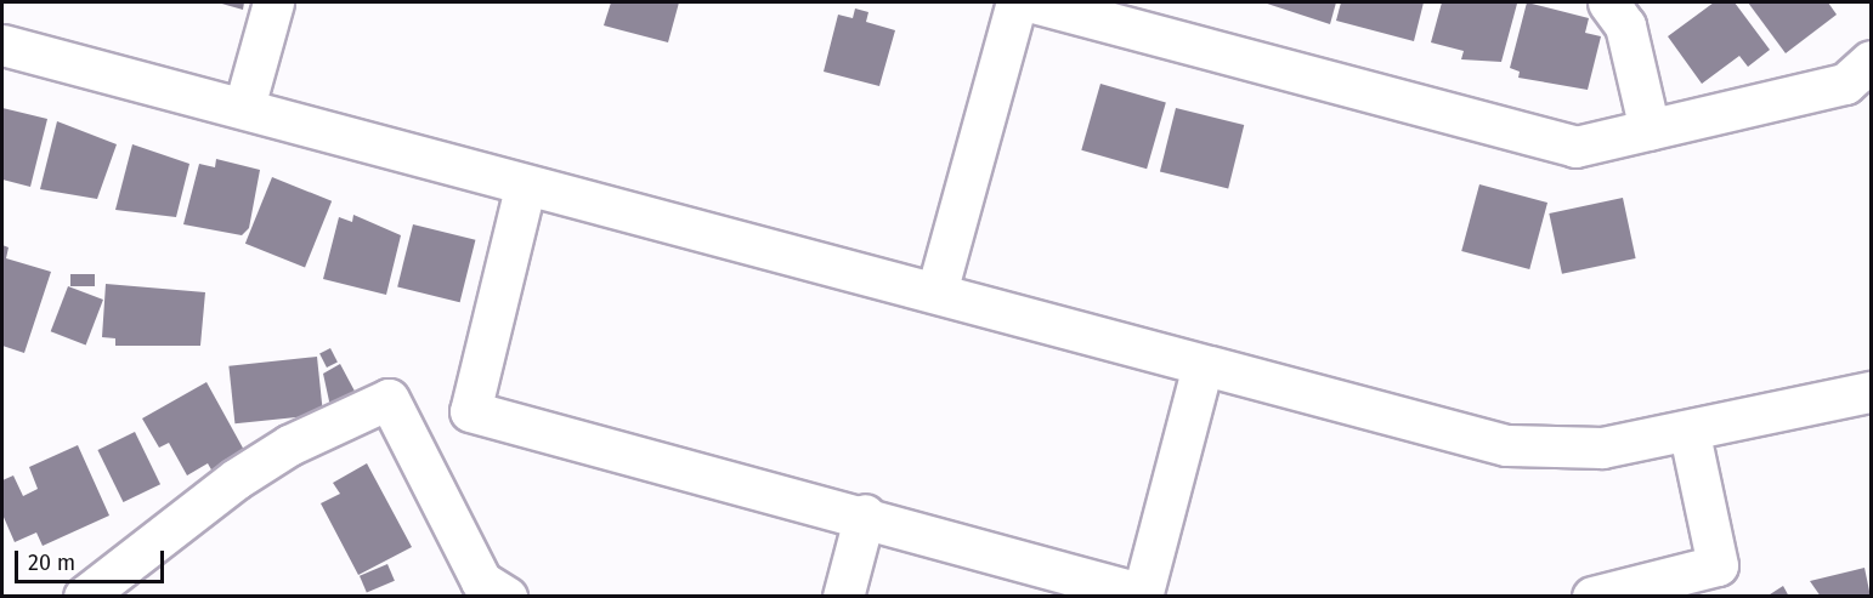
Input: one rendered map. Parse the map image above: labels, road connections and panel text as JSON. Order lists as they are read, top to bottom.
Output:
{
  "scale_bar": "20 m"
}
